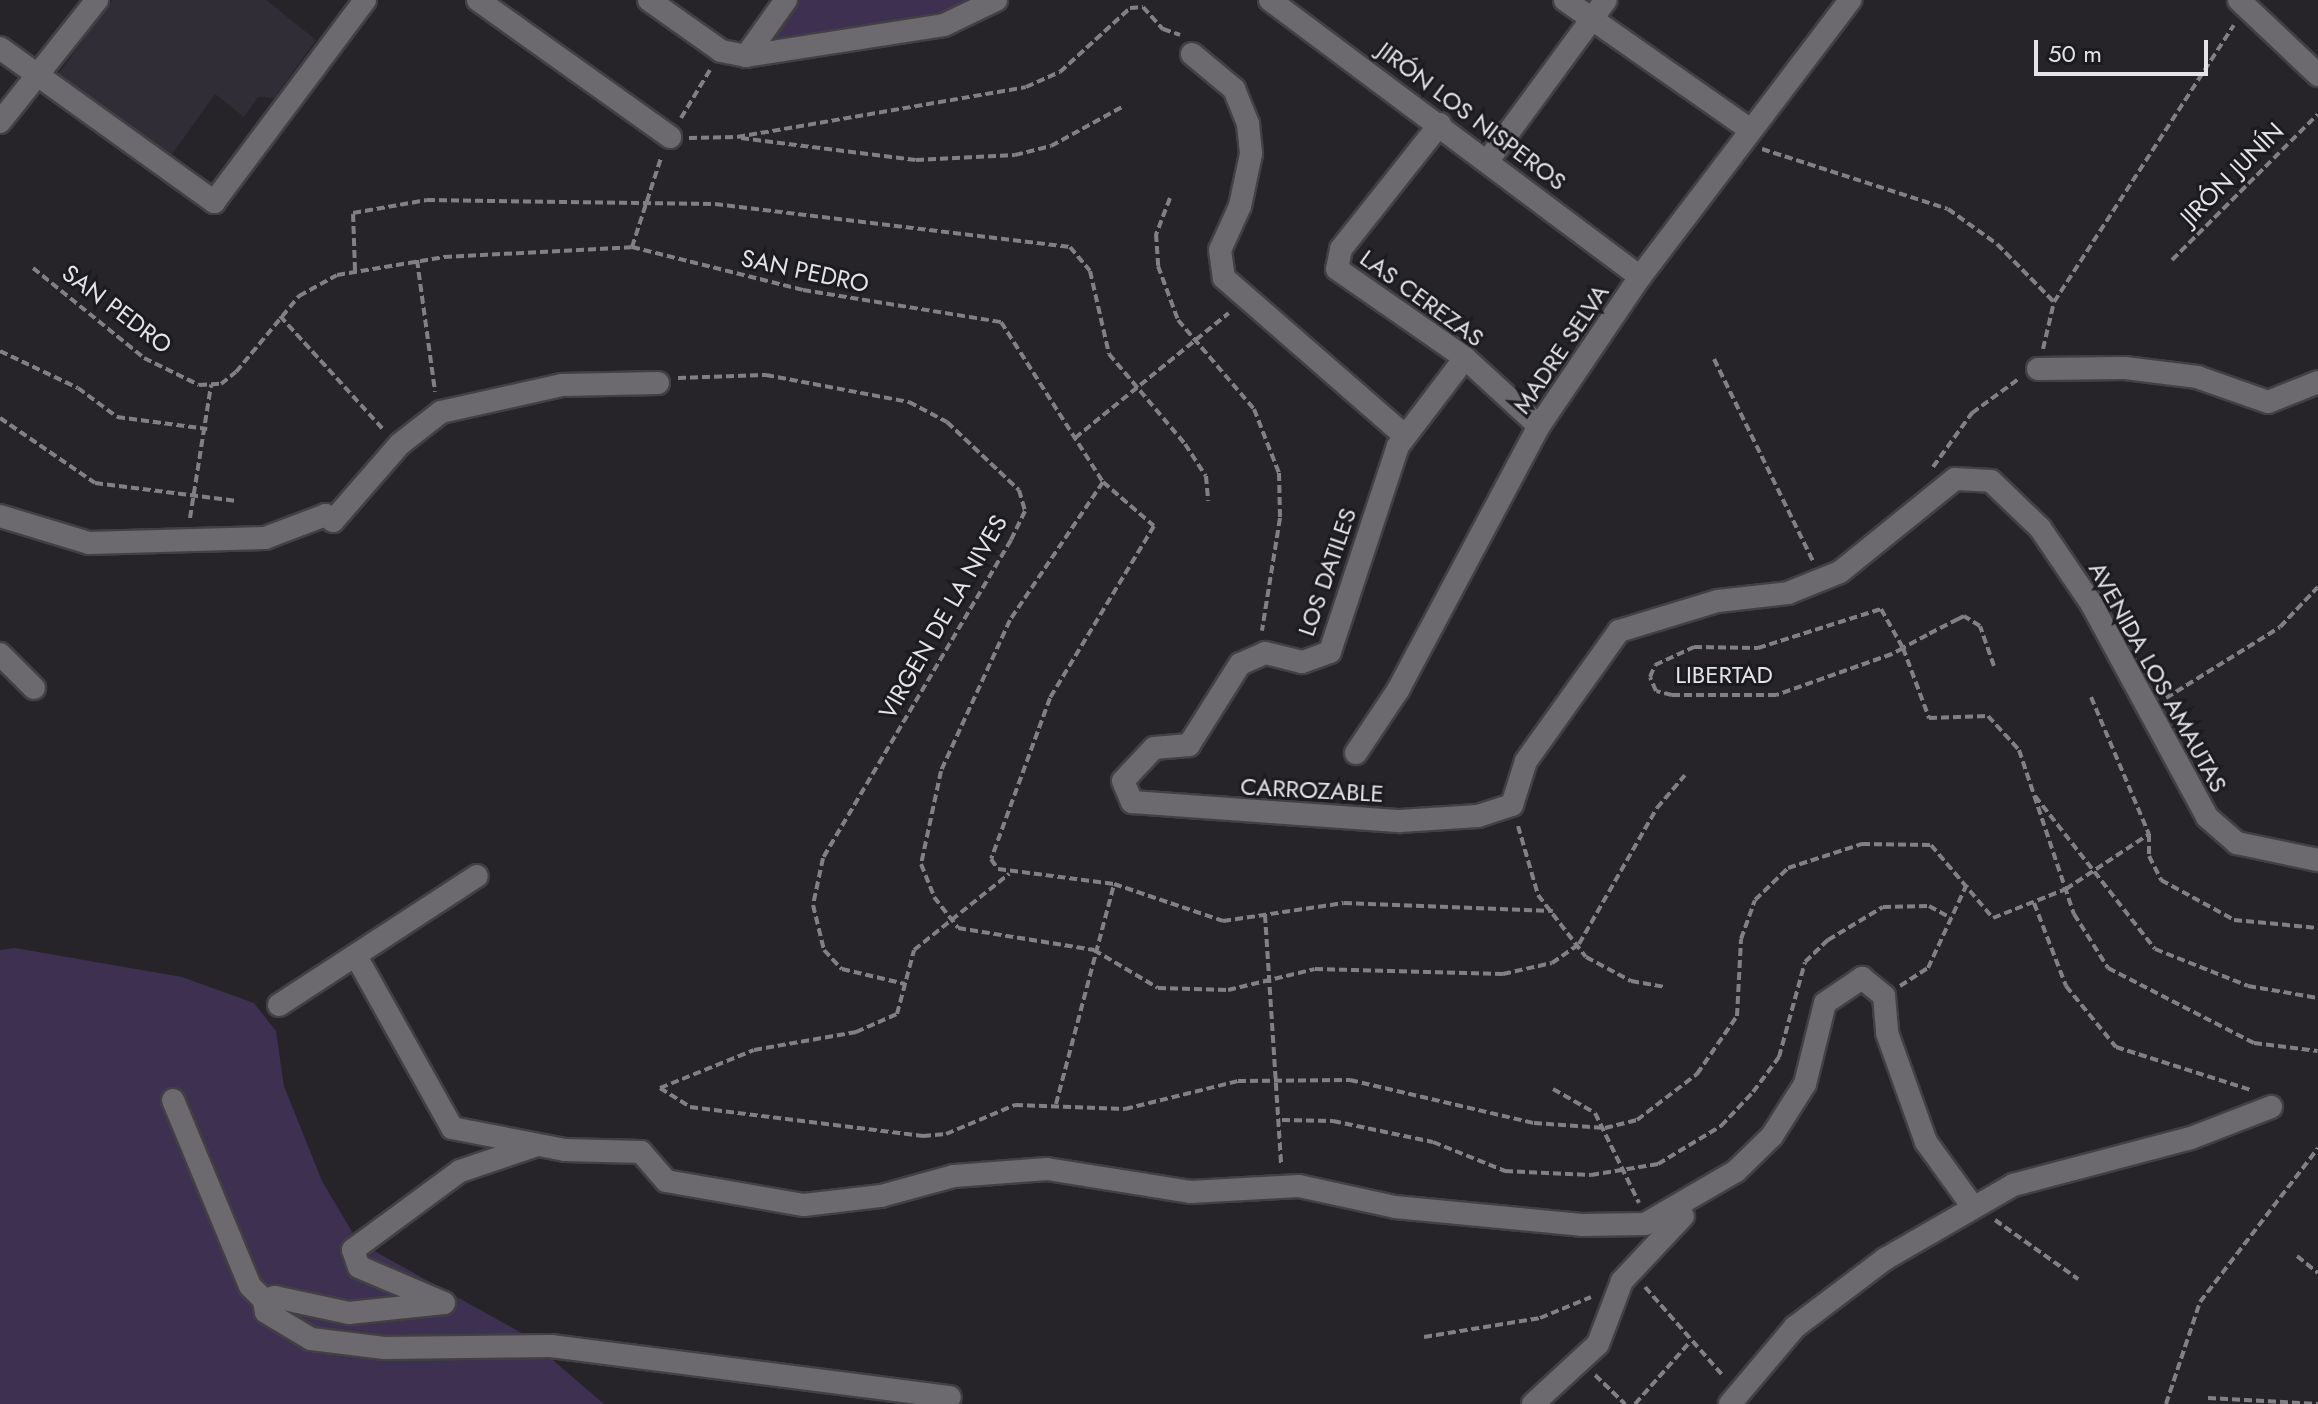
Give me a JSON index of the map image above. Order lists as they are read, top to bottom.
{
  "streets": {
    "street": [
      "JIRÓN LOS NISPEROS",
      "LAS CEREZAS",
      "MADRE SELVA",
      "LOS DATILES",
      "AVENIDA LOS AMAUTAS",
      "CARROZABLE"
    ],
    "path": [
      "JIRÓN JUNÍN",
      "SAN PEDRO",
      "VIRGEN DE LA NIVES",
      "LIBERTAD"
    ]
  },
  "crossings": [
    ["JIRÓN LOS NISPEROS", "LAS CEREZAS"],
    ["JIRÓN LOS NISPEROS", "MADRE SELVA"],
    ["LAS CEREZAS", "MADRE SELVA"],
    ["LAS CEREZAS", "LOS DATILES"],
    ["LOS DATILES", "CARROZABLE"],
    ["AVENIDA LOS AMAUTAS", "CARROZABLE"]
  ],
  "scale_bar": "50 m"
}
